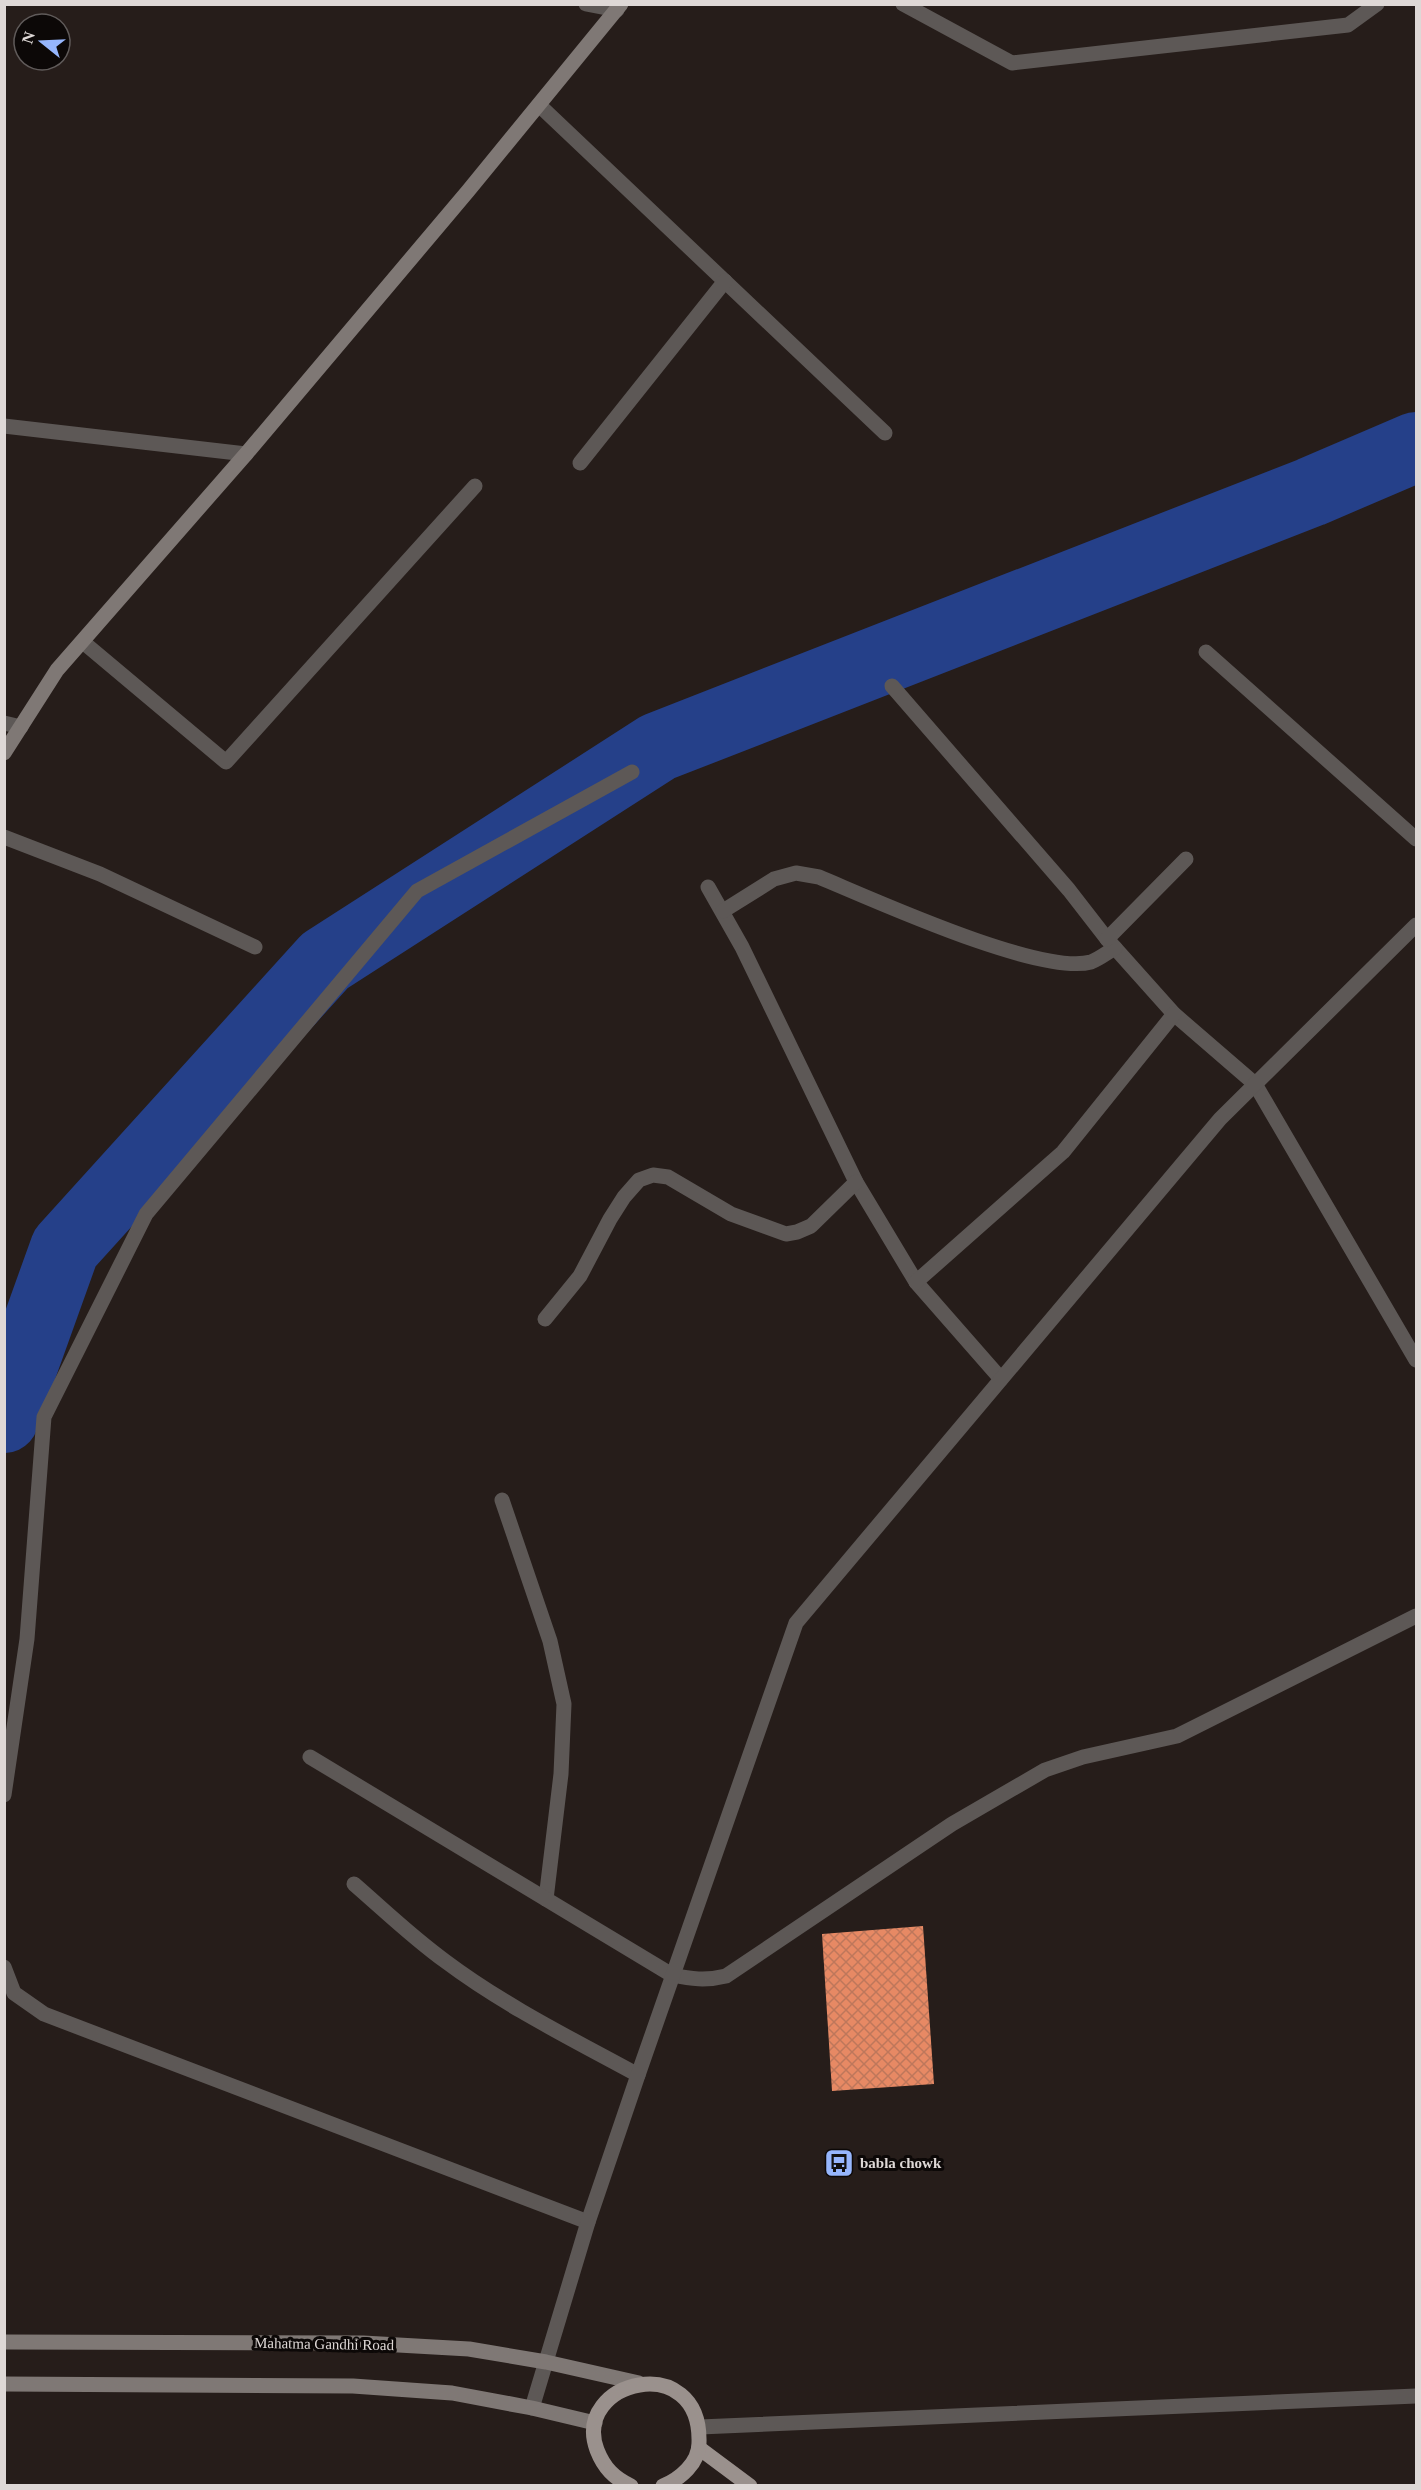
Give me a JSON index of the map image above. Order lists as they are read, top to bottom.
{
  "streets": {
    "main road": ["Mahatma Gandhi Road"]
  },
  "places": {
    "bus stop": ["babla chowk"]
  },
  "north": "left"
}
